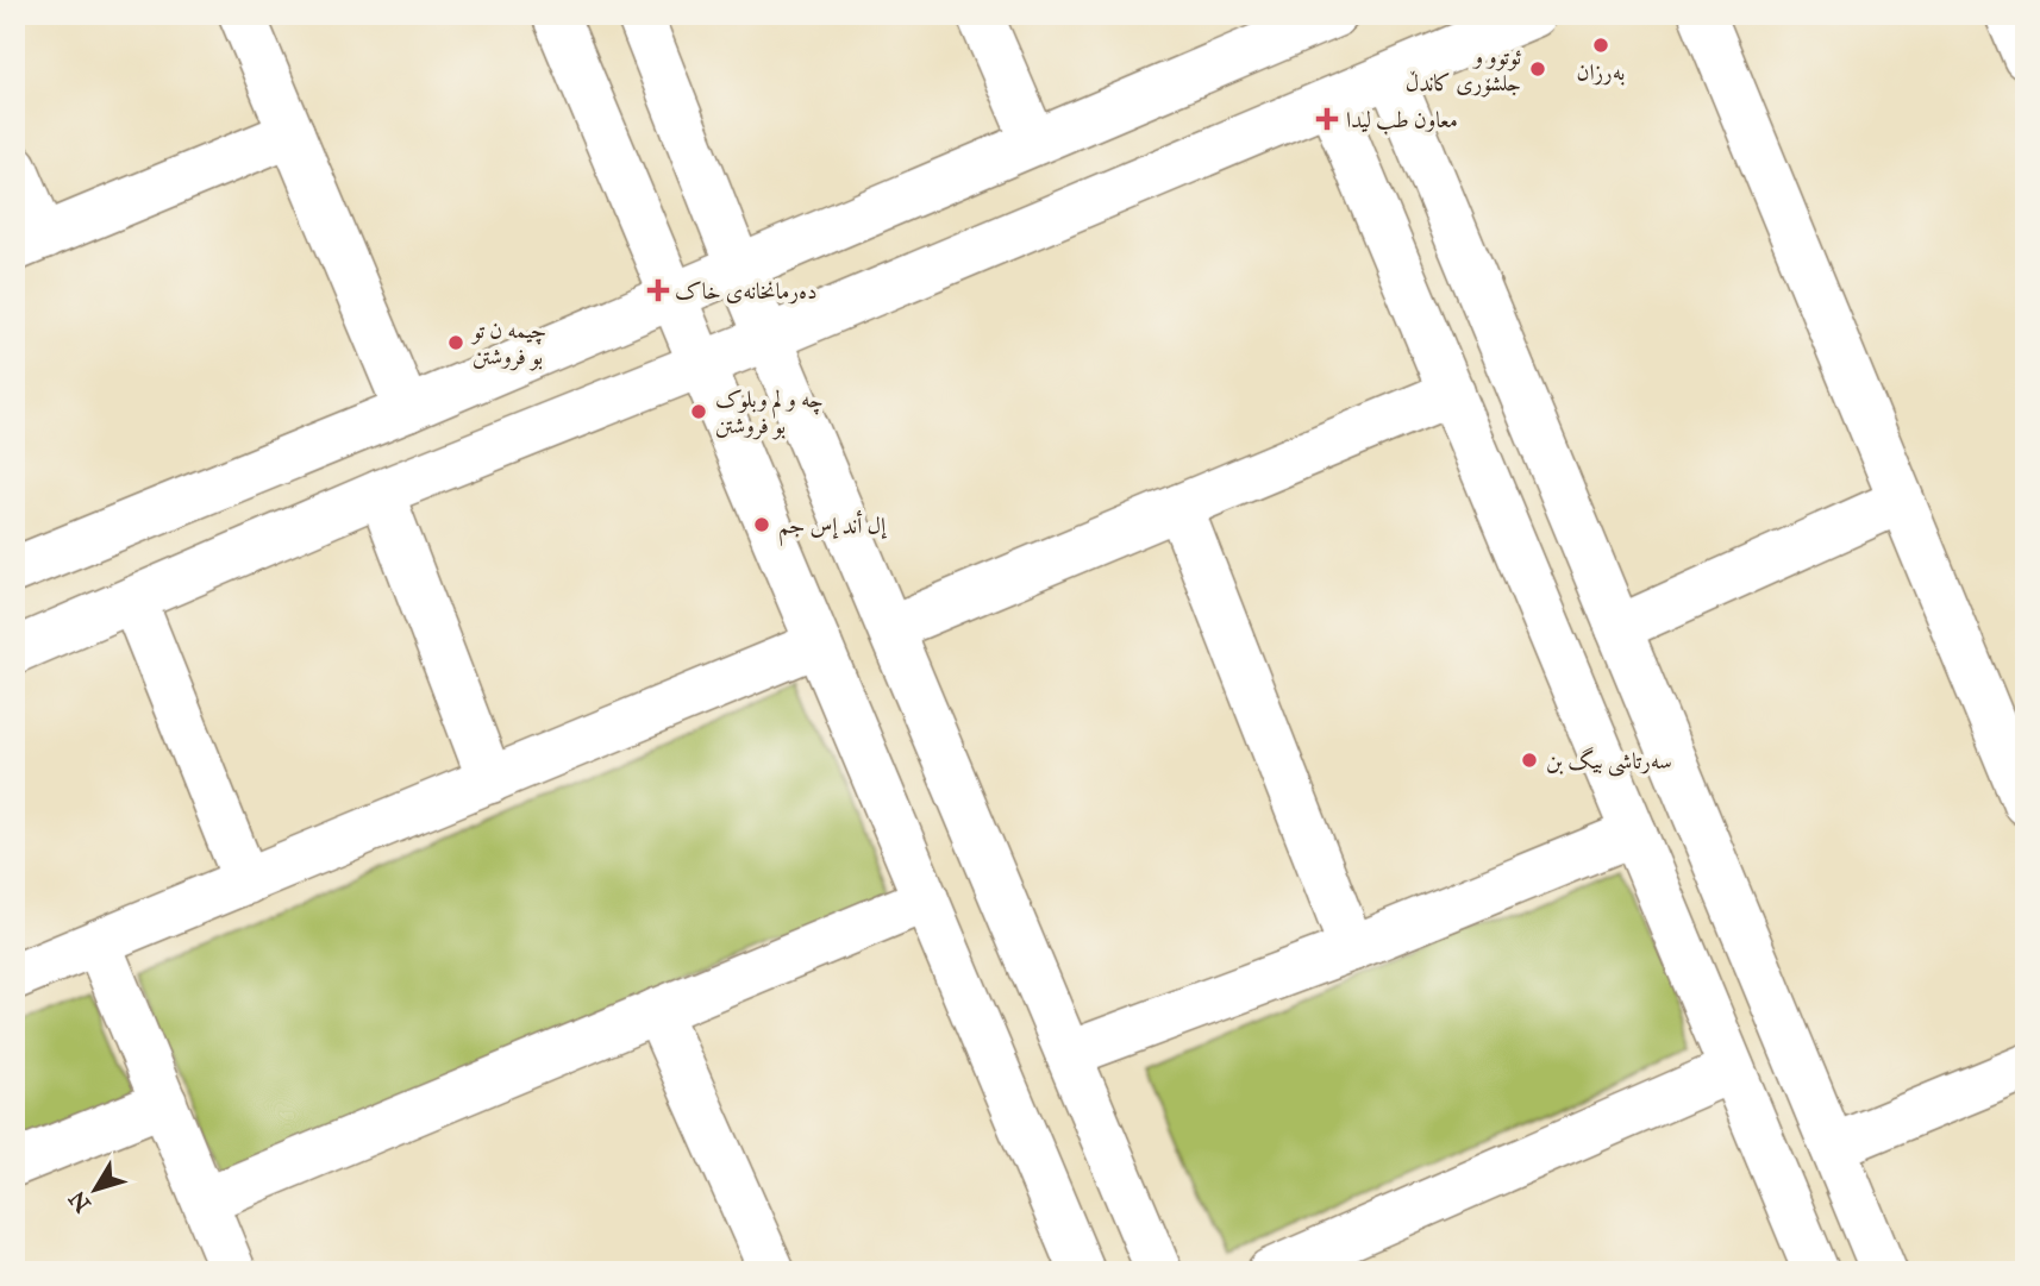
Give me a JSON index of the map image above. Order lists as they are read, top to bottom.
{
  "places": {
    "other": [
      "بەرزان",
      "ئوتوو و جلشۆری کاندڵ",
      "چیمه ن تو بو فروشتن",
      "چه و لم وبلوک بو فروشتن",
      "إل أند إس جم",
      "سەرتاشی بیگ بن"
    ],
    "health": ["معاون طب لیدا", "دەرمانخانەی خاک"]
  },
  "north": "bottom left"
}
